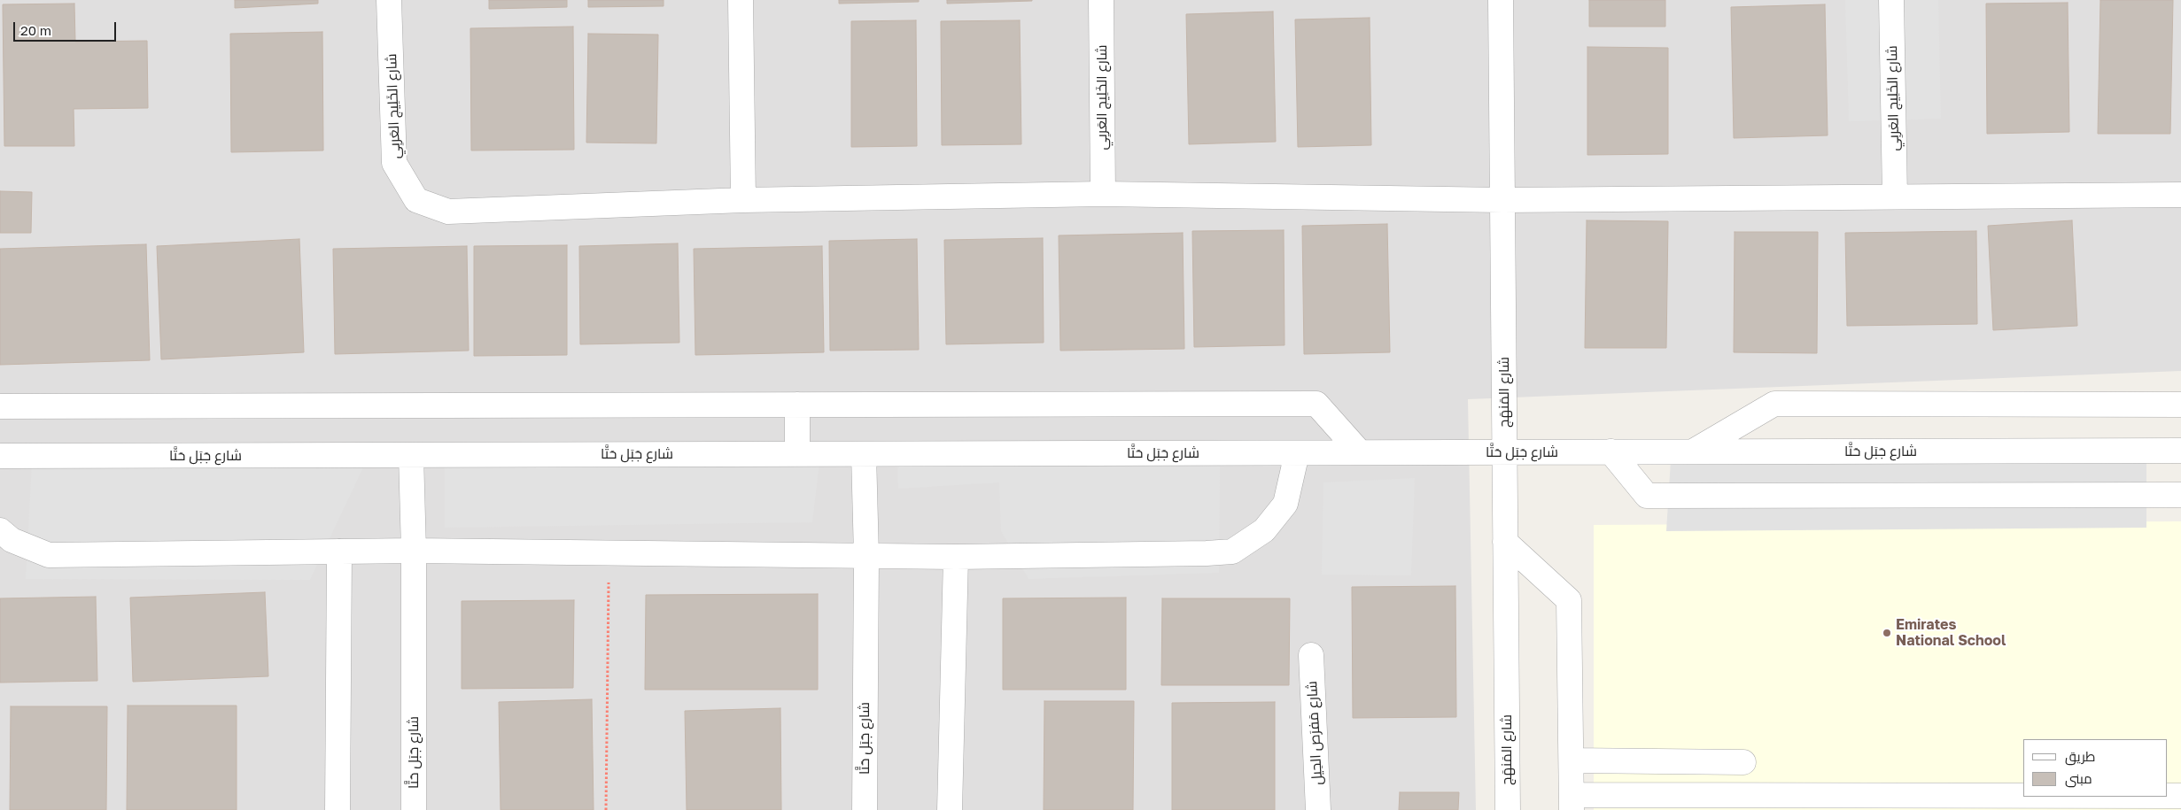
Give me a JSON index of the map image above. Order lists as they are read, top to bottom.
{
  "streets": {
    "street": [
      "شارع الخَلِيج العَربِي",
      "شارع المَنهَج",
      "شارع جَبَل حَتَّا",
      "شارع مَفرَص الحِيل"
    ]
  },
  "crossings": [
    ["شارع المَنهَج", "شارع جَبَل حَتَّا"]
  ],
  "places": ["Emirates National School"],
  "legend": ["طريق", "مبنى"],
  "scale_bar": "20 m"
}
